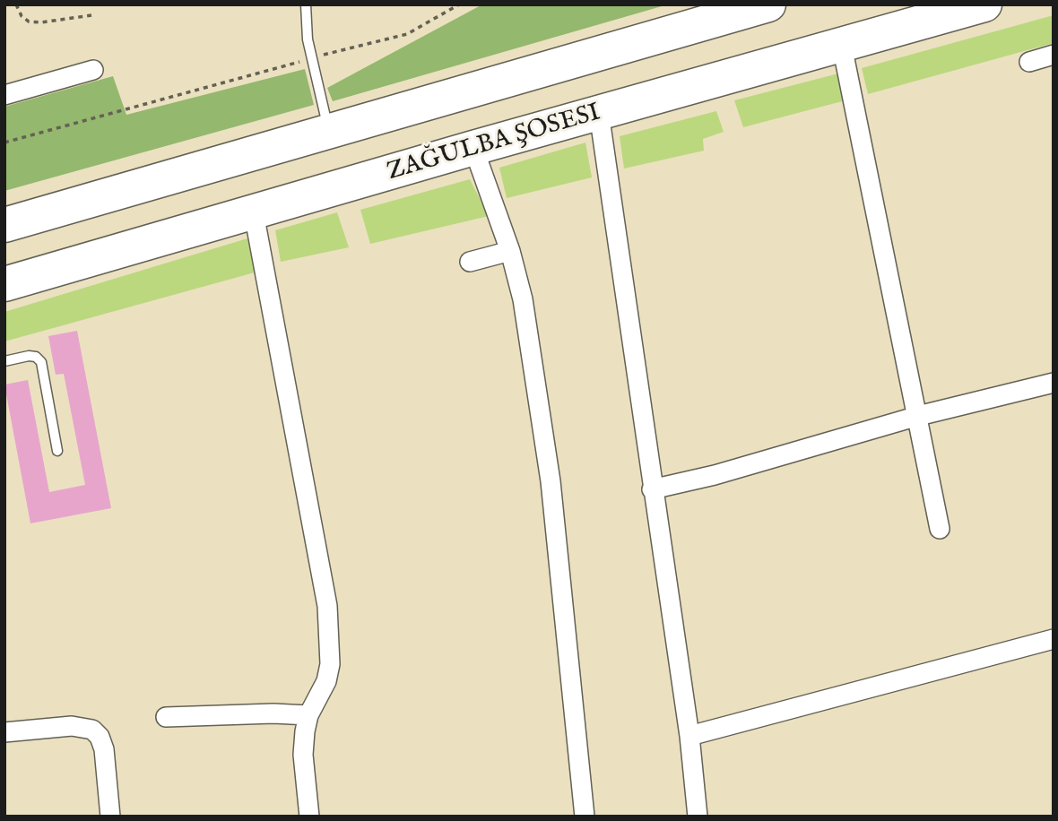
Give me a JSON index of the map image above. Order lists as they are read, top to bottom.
{
  "streets": {
    "highway": ["ZAĞULBA ŞOSESI"]
  }
}
